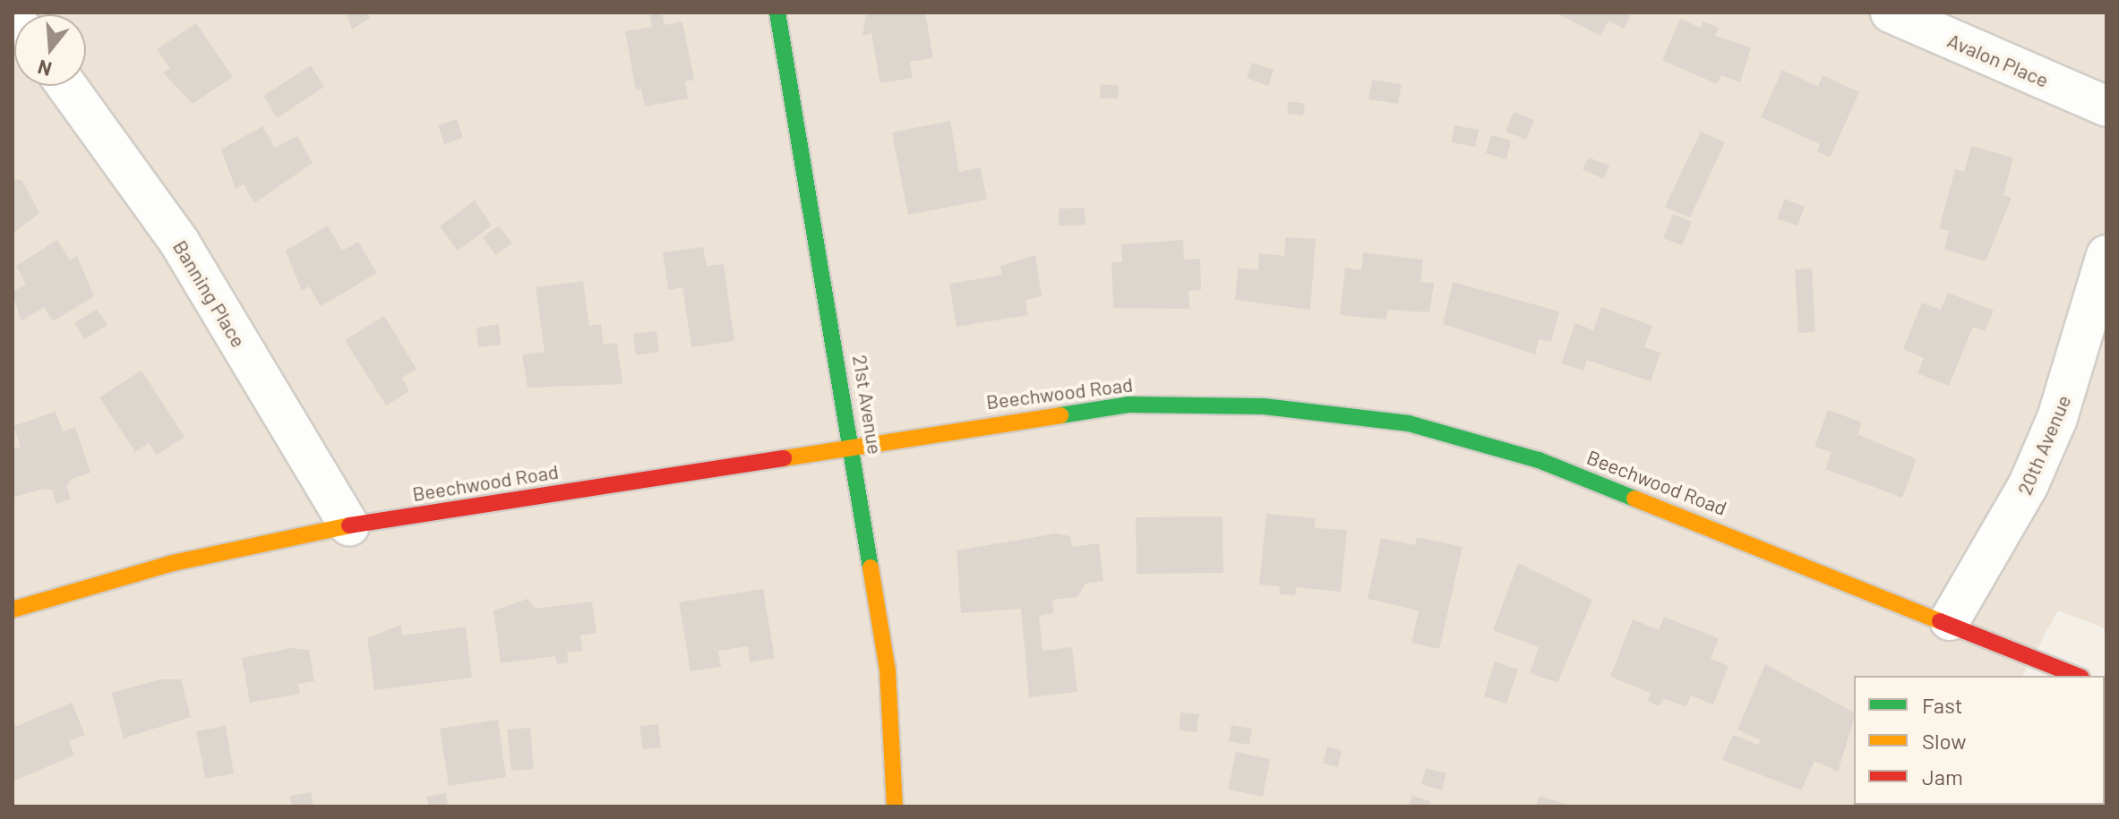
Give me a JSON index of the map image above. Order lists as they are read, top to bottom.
{
  "streets": {
    "street": [
      "Avalon Place",
      "Banning Place",
      "Beechwood Road",
      "21st Avenue",
      "20th Avenue"
    ]
  },
  "crossings": [
    ["Banning Place", "Beechwood Road"],
    ["Beechwood Road", "21st Avenue"],
    ["Beechwood Road", "20th Avenue"]
  ],
  "legend": ["Fast", "Slow", "Jam"],
  "north": "bottom"
}
